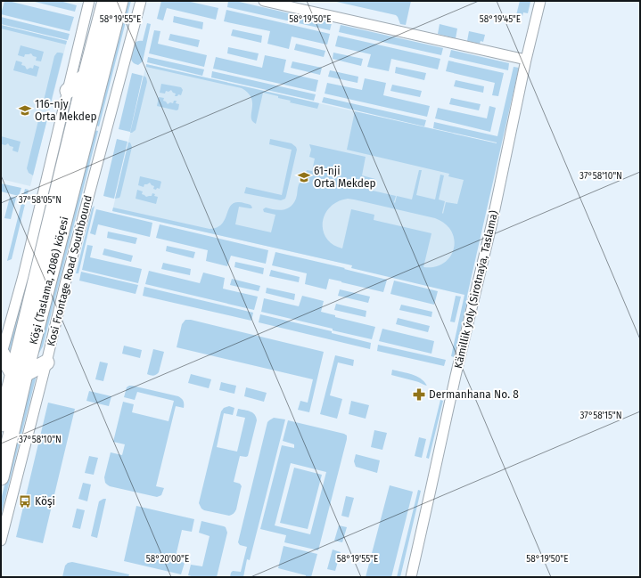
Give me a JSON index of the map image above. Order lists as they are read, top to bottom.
{
  "streets": {
    "main road": ["Köşi (Taslama, 2086) köçesi"],
    "street": ["Kosi Frontage Road Southbound", "Kämillik ýoly (Sirotnaýa, Taslama)"]
  },
  "places": {
    "school or university": ["116-njy Orta Mekdep", "61-nji Orta Mekdep"],
    "pharmacy": ["Dermanhana No. 8"],
    "bus stop": ["Köşi"]
  },
  "coordinates": [
    "58°19'55\"E",
    "58°19'50\"E",
    "58°19'45\"E",
    "37°58'10\"N",
    "37°58'05\"N",
    "37°58'15\"N",
    "58°20'00\"E"
  ]
}
